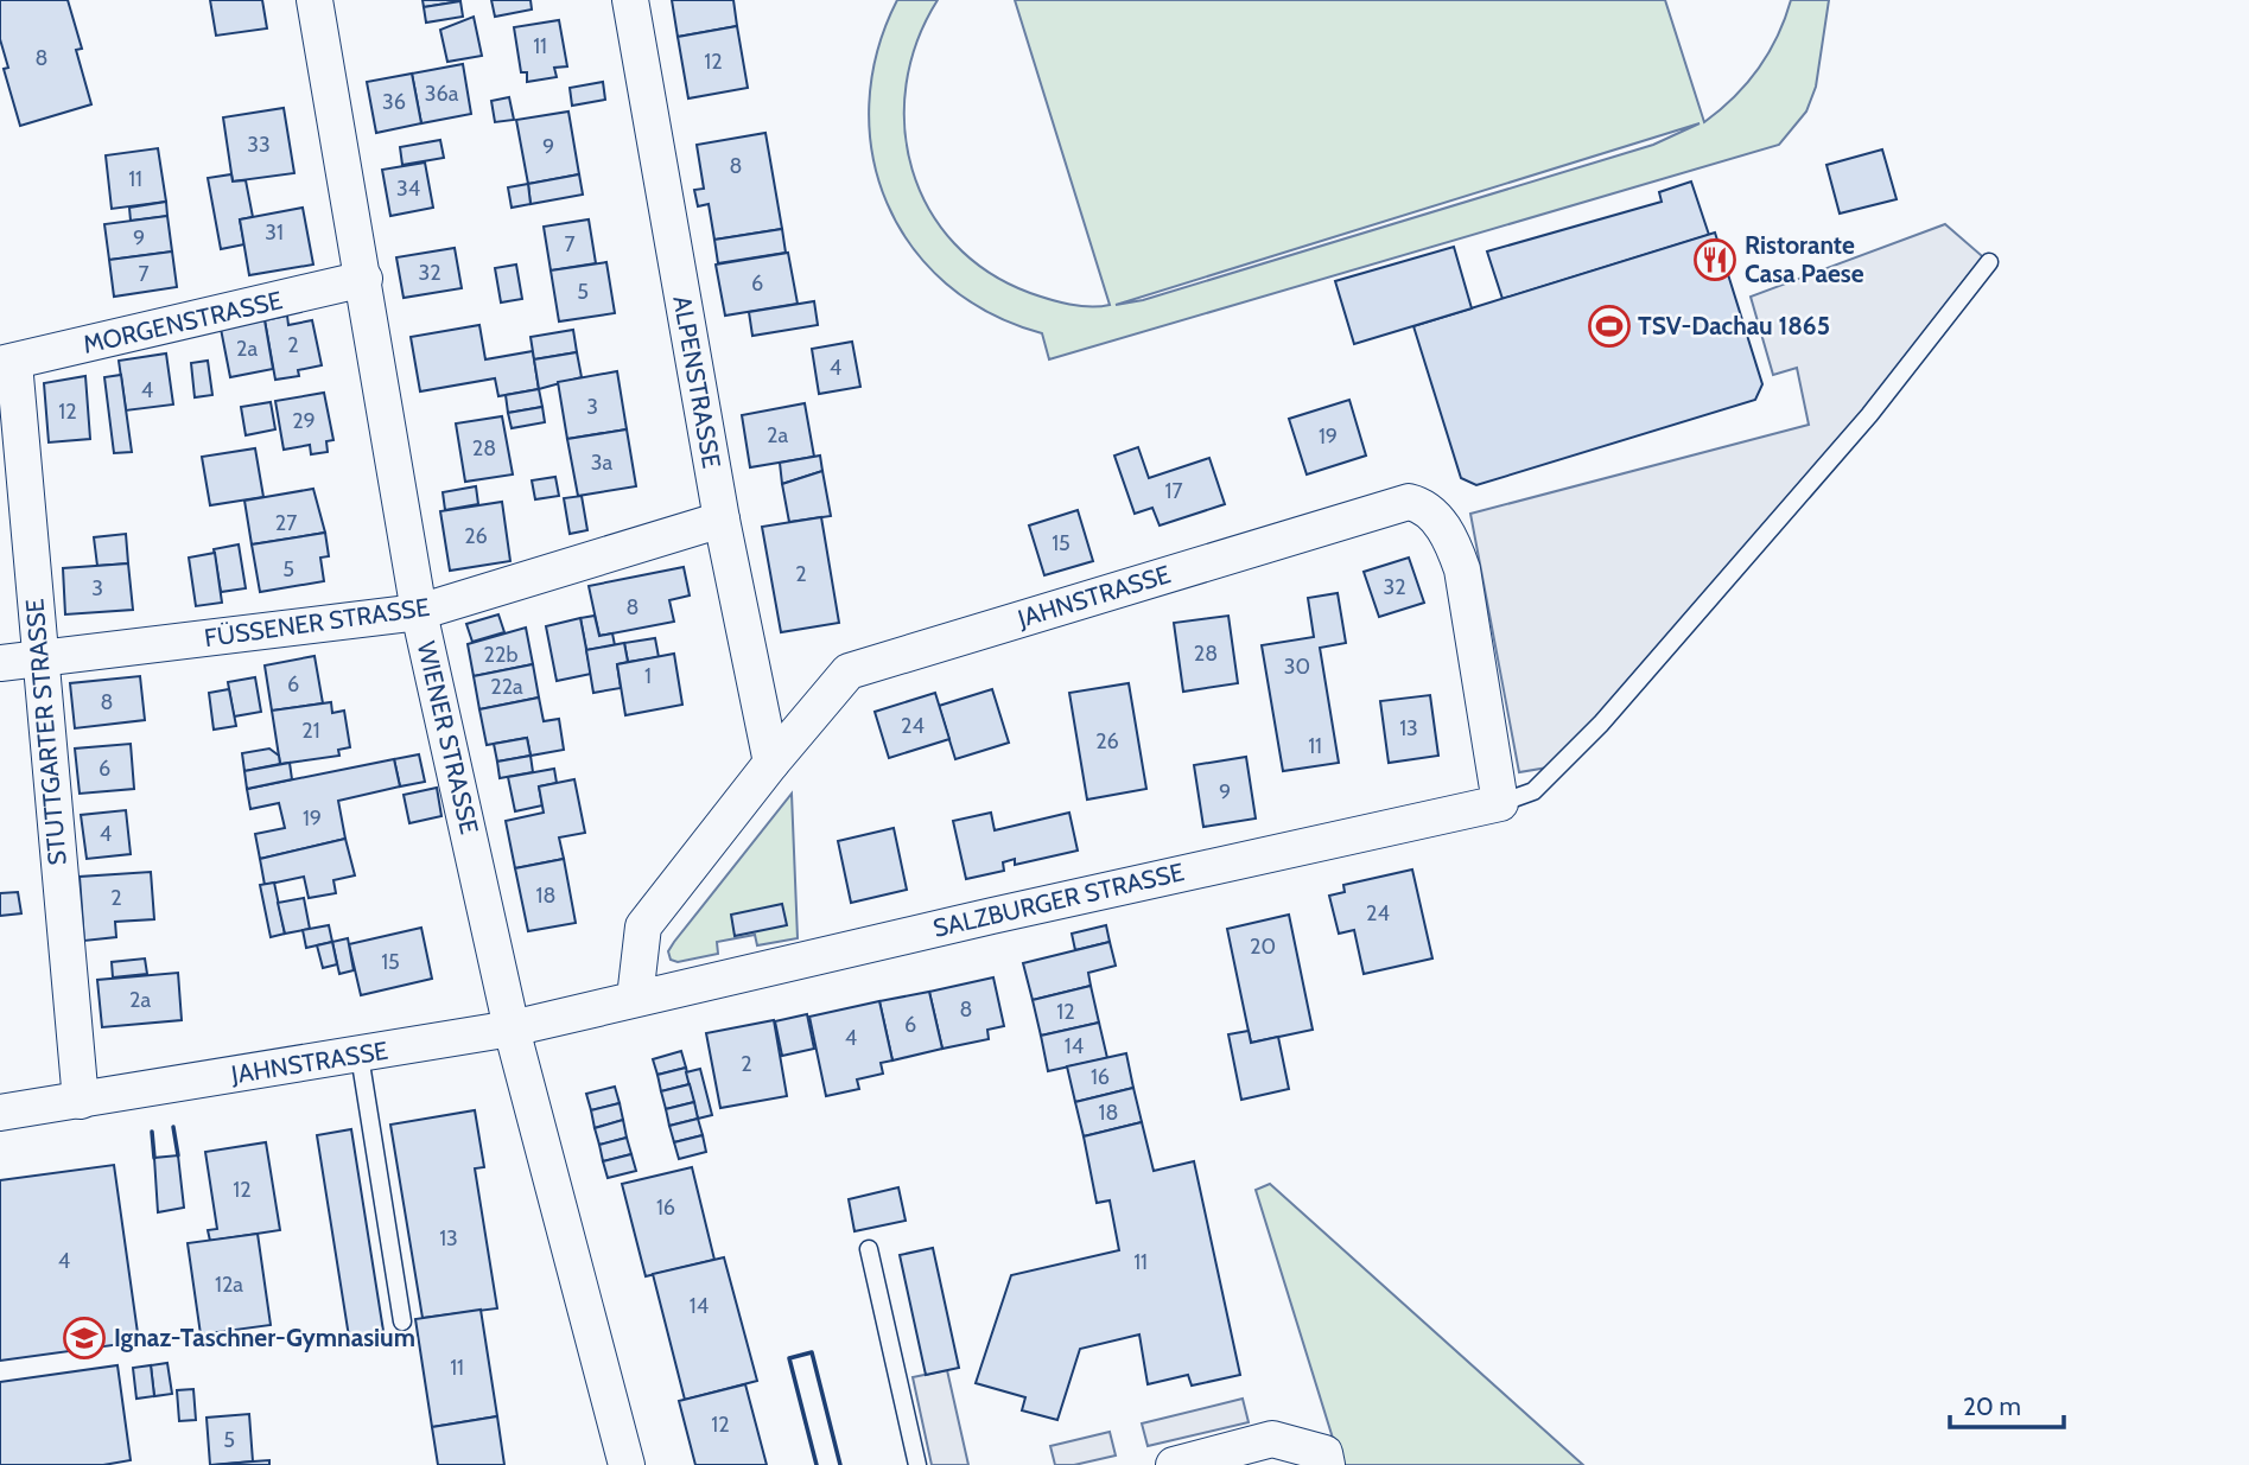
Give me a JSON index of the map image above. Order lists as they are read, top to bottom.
{
  "streets": {
    "street": [
      "MORGENSTRASSE",
      "ALPENSTRASSE",
      "JAHNSTRASSE",
      "FÜSSENER STRASSE",
      "STUTTGARTER STRASSE",
      "WIENER STRASSE",
      "SALZBURGER STRASSE"
    ]
  },
  "crossings": [
    ["MORGENSTRASSE", "STUTTGARTER STRASSE"],
    ["MORGENSTRASSE", "WIENER STRASSE"],
    ["ALPENSTRASSE", "JAHNSTRASSE"],
    ["ALPENSTRASSE", "FÜSSENER STRASSE"],
    ["JAHNSTRASSE", "STUTTGARTER STRASSE"],
    ["JAHNSTRASSE", "WIENER STRASSE"],
    ["JAHNSTRASSE", "SALZBURGER STRASSE"],
    ["FÜSSENER STRASSE", "STUTTGARTER STRASSE"],
    ["FÜSSENER STRASSE", "WIENER STRASSE"]
  ],
  "places": {
    "restaurant": ["Ristorante Casa Paese"],
    "sports": ["TSV-Dachau 1865"],
    "school or university": ["Ignaz-Taschner-Gymnasium"]
  },
  "house_numbers": [
    "11",
    "8",
    "12",
    "36a",
    "36",
    "33",
    "9",
    "8",
    "11",
    "34",
    "31",
    "9",
    "7",
    "32",
    "7",
    "6",
    "5",
    "2",
    "2a",
    "4",
    "4",
    "3",
    "12",
    "29",
    "2a",
    "19",
    "28",
    "3a",
    "17",
    "27",
    "26",
    "15",
    "5",
    "2",
    "32",
    "3",
    "8",
    "28",
    "22b",
    "30",
    "1",
    "6",
    "22a",
    "8",
    "24",
    "13",
    "21",
    "26",
    "11",
    "6",
    "9",
    "19",
    "4",
    "18",
    "2",
    "24",
    "20",
    "15",
    "2a",
    "8",
    "12",
    "6",
    "4",
    "14",
    "2",
    "16",
    "18",
    "12",
    "16",
    "13",
    "4",
    "11",
    "12a",
    "14",
    "11",
    "12",
    "5"
  ],
  "scale_bar": "20 m"
}
